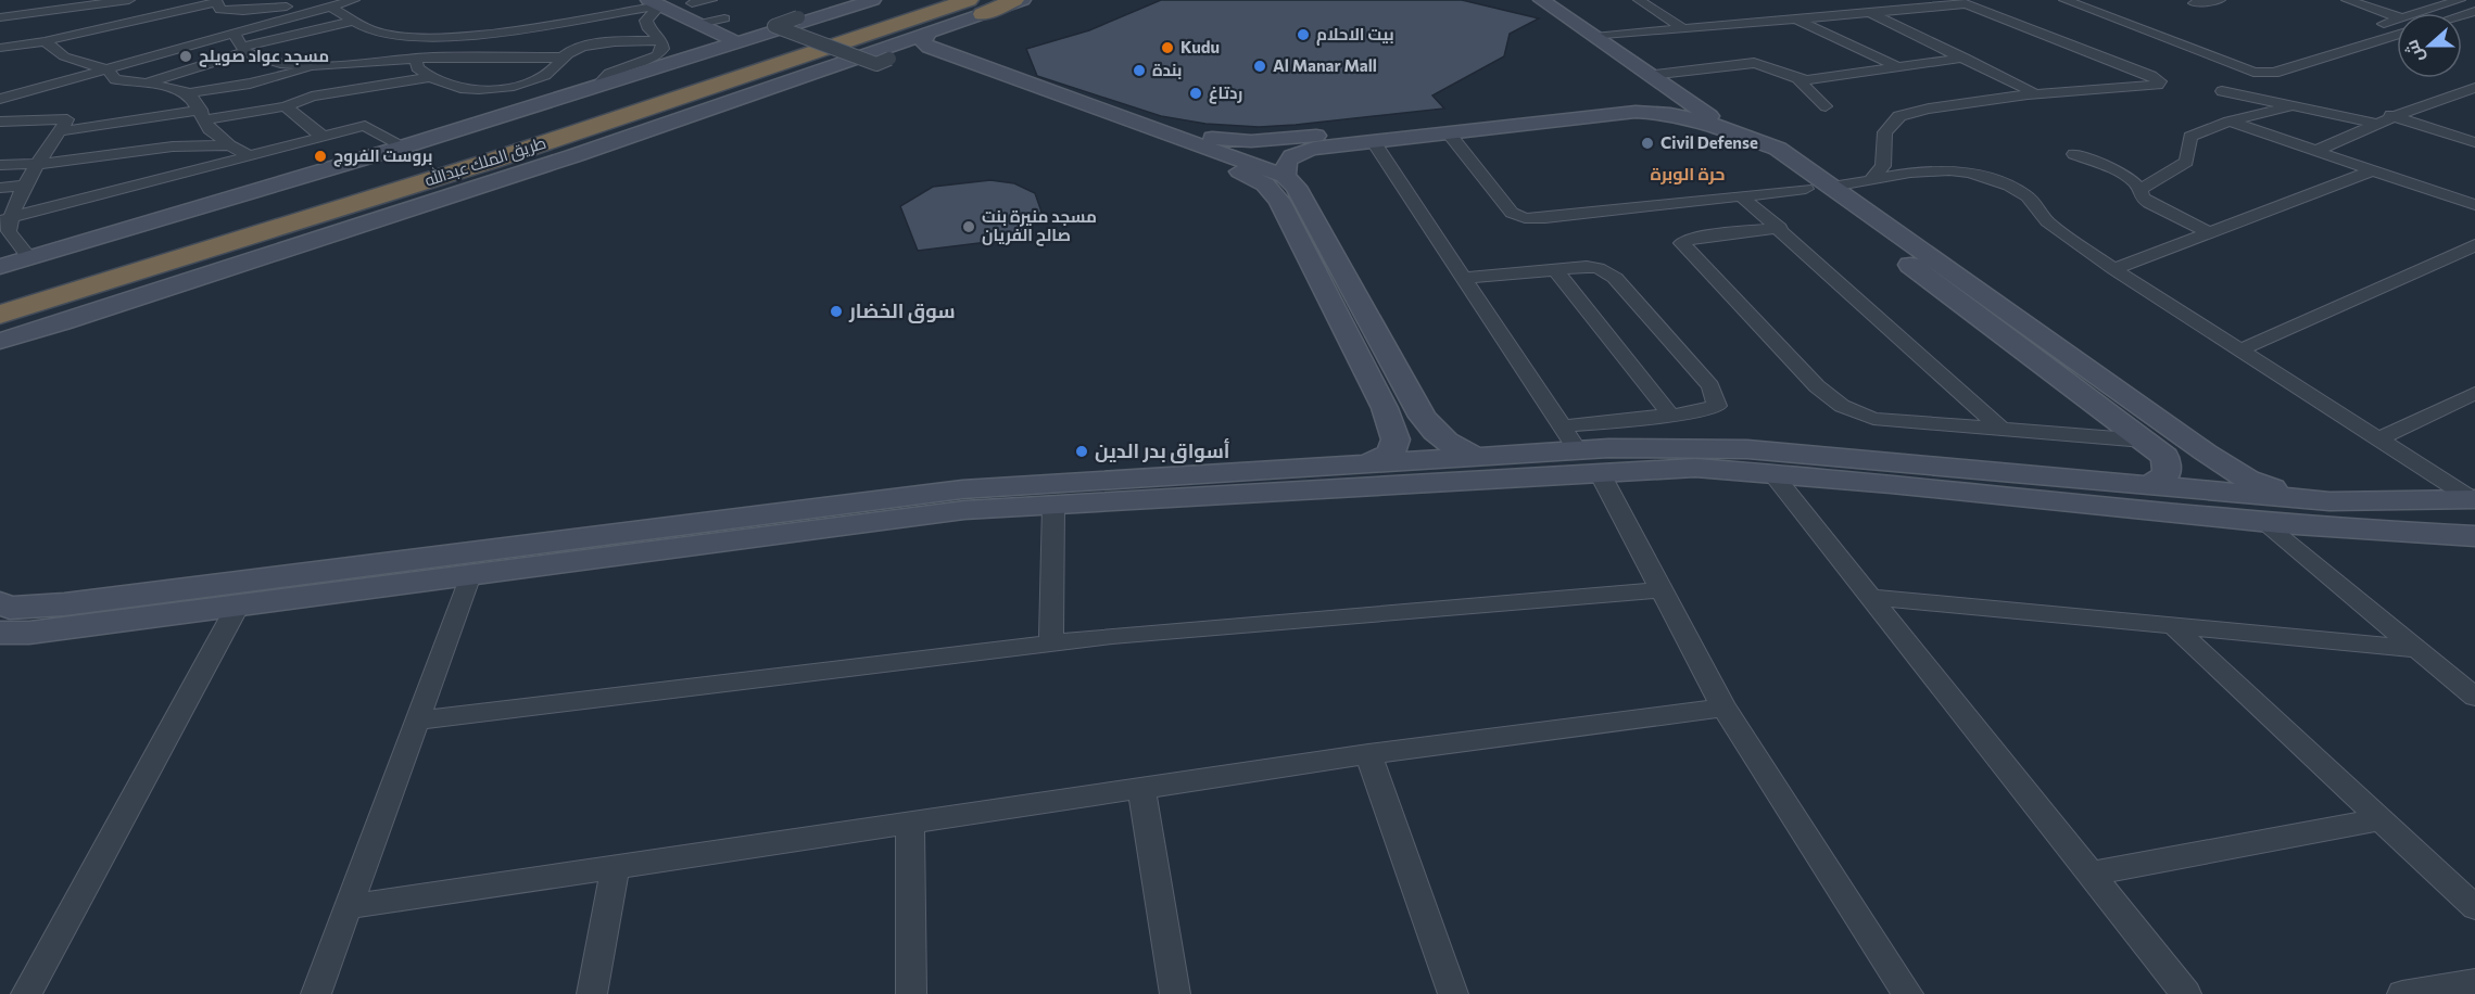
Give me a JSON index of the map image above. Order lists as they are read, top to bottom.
{
  "streets": {
    "highway": ["طريق الملك عبدالله"]
  },
  "districts": ["حرة الوبرة"],
  "places": [
    "بيت الاحلام",
    "Kudu",
    "مسجد عواد صويلح",
    "Al Manar Mall",
    "بندة",
    "ردتاغ",
    "Civil Defense",
    "بروست الفروج",
    "مسجد منيرة بنت صالح الفريان",
    "سوق الخضار",
    "أسواق بدر الدين"
  ],
  "north": "left"
}
